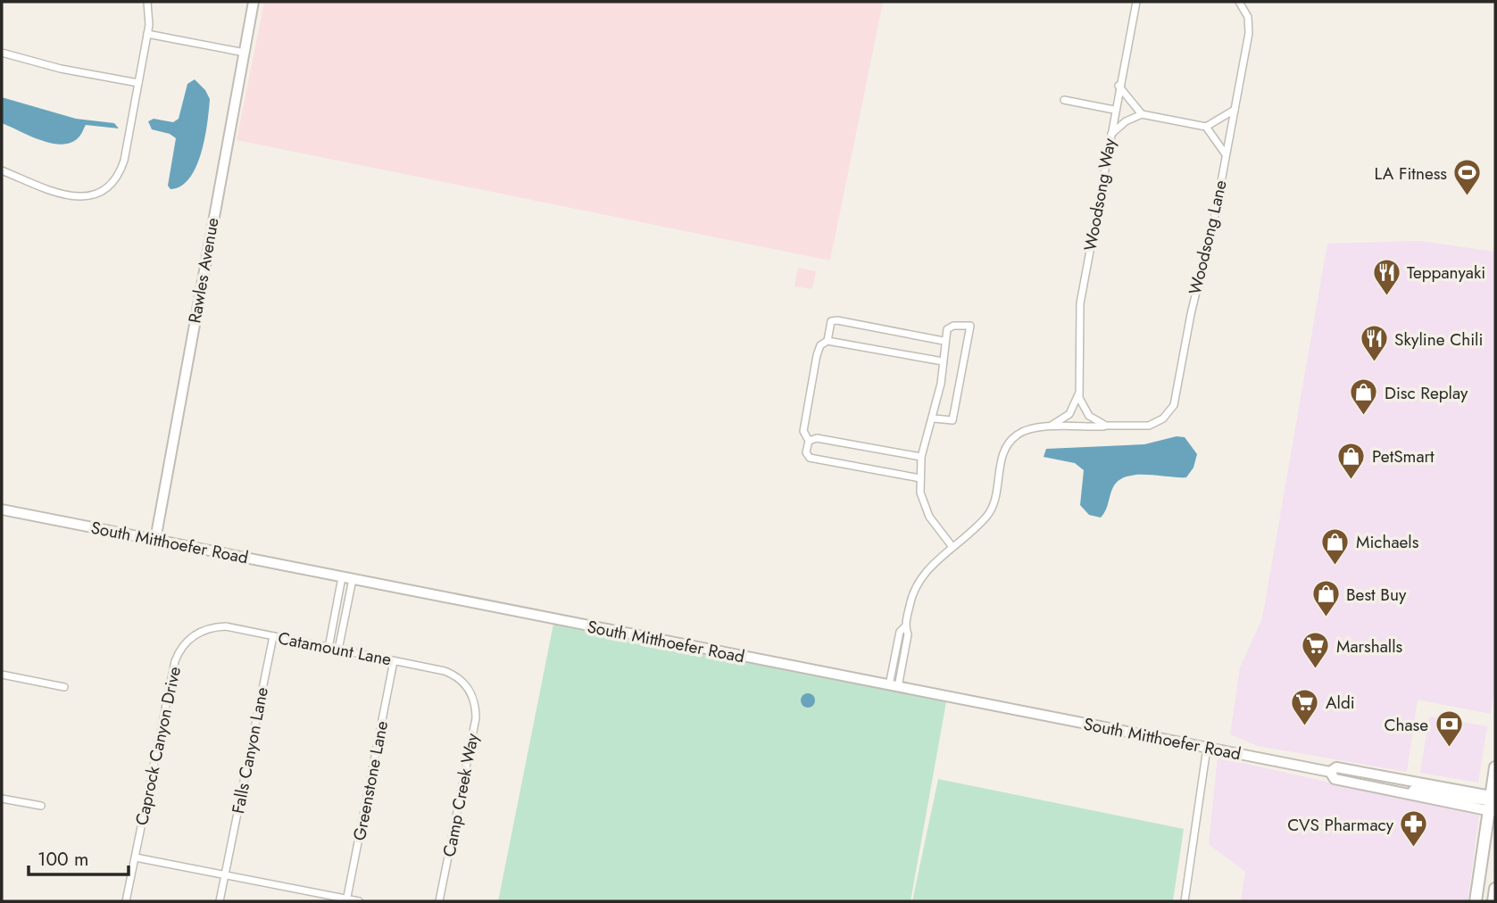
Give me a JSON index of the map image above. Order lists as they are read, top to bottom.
{
  "streets": {
    "main road": ["Rawles Avenue", "South Mitthoefer Road"],
    "street": [
      "Woodsong Way",
      "Woodsong Lane",
      "Catamount Lane",
      "Caprock Canyon Drive",
      "Falls Canyon Lane",
      "Greenstone Lane",
      "Camp Creek Way"
    ]
  },
  "crossings": [
    ["Rawles Avenue", "South Mitthoefer Road"],
    ["Catamount Lane", "Caprock Canyon Drive"],
    ["Catamount Lane", "Falls Canyon Lane"],
    ["Catamount Lane", "Greenstone Lane"],
    ["Catamount Lane", "Camp Creek Way"]
  ],
  "places": {
    "sports": ["LA Fitness"],
    "restaurant": ["Teppanyaki", "Skyline Chili"],
    "shop": [
      "Disc Replay",
      "PetSmart",
      "Michaels",
      "Best Buy"
    ],
    "supermarket": ["Marshalls", "Aldi"],
    "bank": ["Chase"],
    "pharmacy": ["CVS Pharmacy"]
  },
  "scale_bar": "100 m"
}
